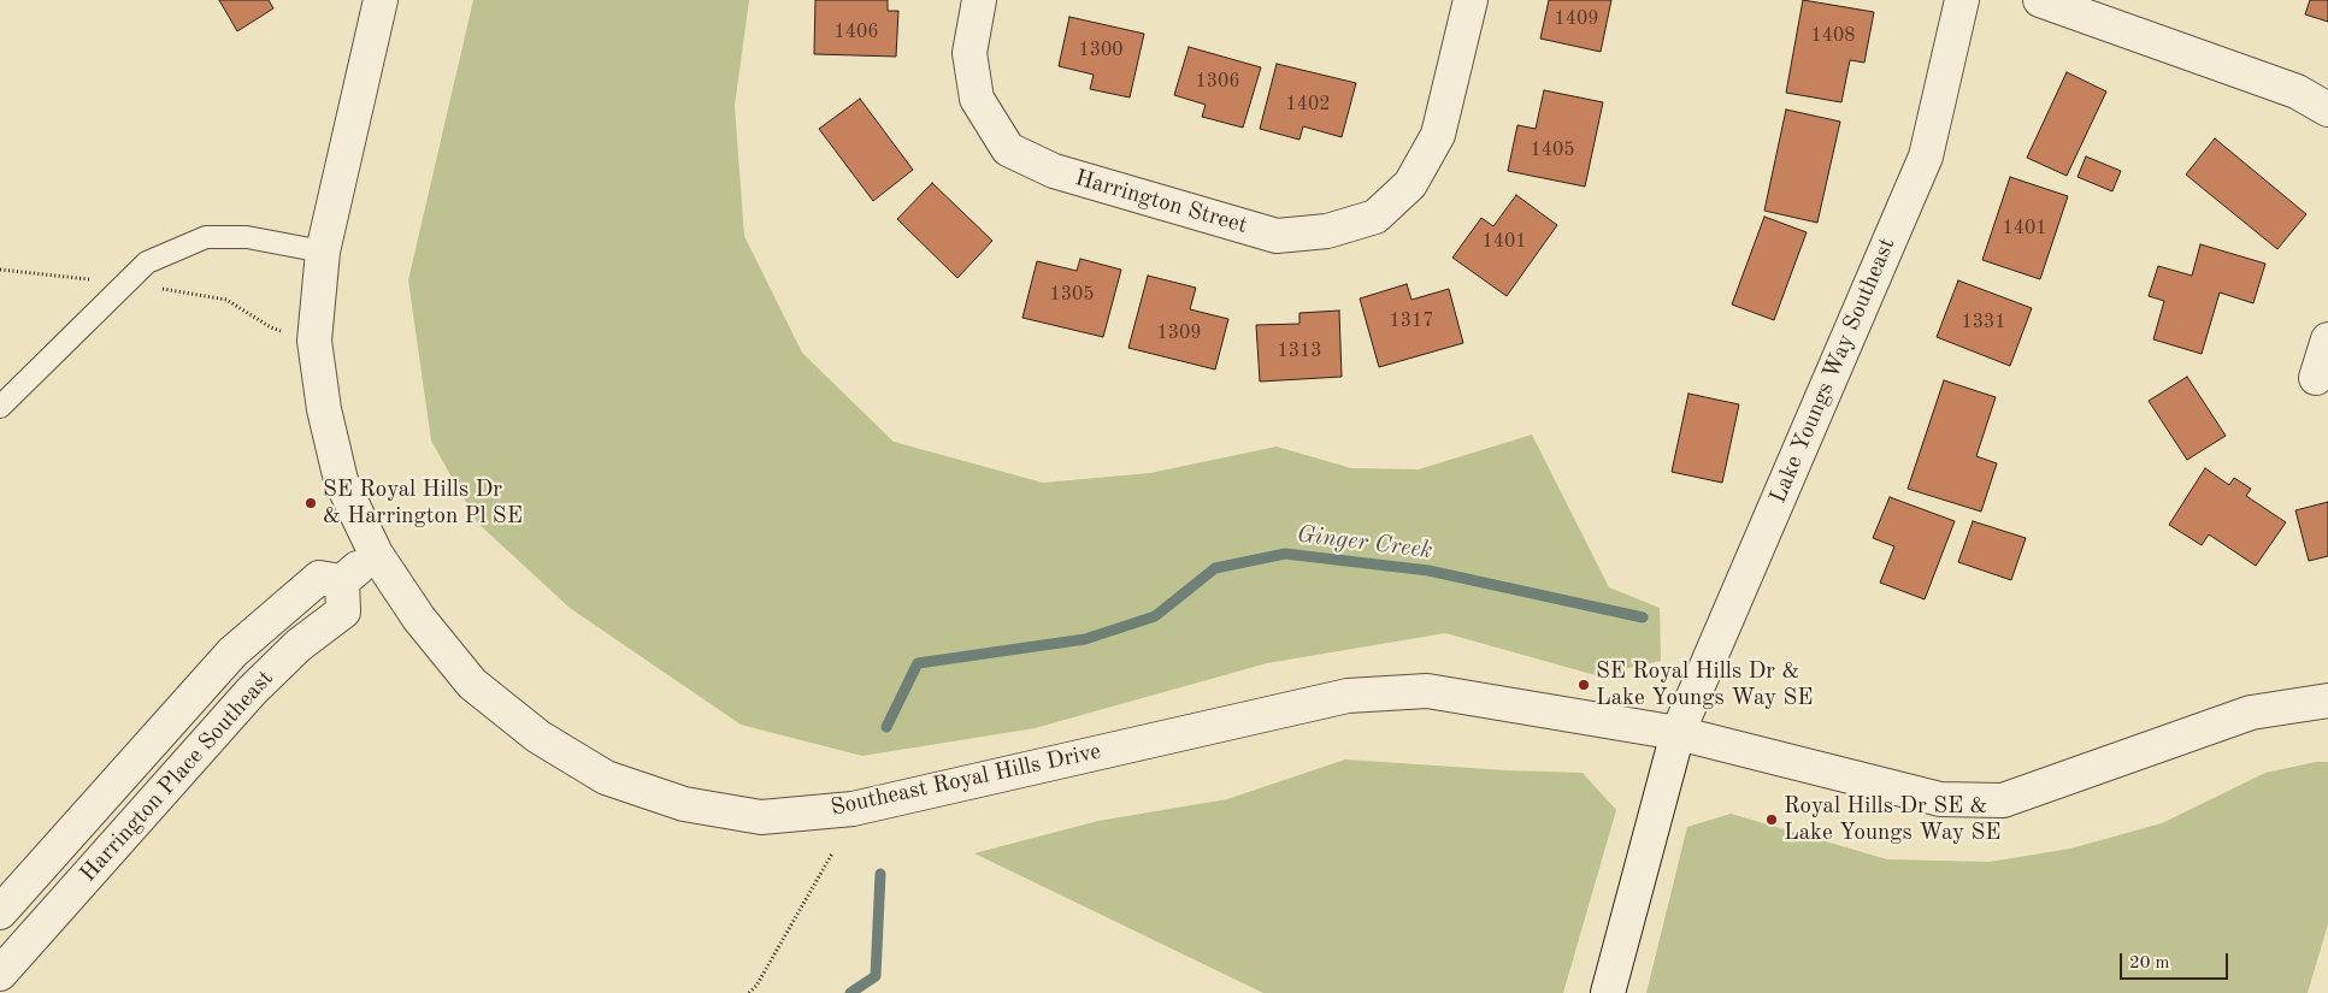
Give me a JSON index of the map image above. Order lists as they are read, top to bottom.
{
  "streets": {
    "street": [
      "Harrington Street",
      "Lake Youngs Way Southeast",
      "Harrington Place Southeast",
      "Southeast Royal Hills Drive"
    ]
  },
  "crossings": [
    ["Lake Youngs Way Southeast", "Southeast Royal Hills Drive"]
  ],
  "water": ["Ginger Creek"],
  "places": ["SE Royal Hills Dr & Harrington Pl SE", "SE Royal Hills Dr & Lake Youngs Way SE", "Royal Hills Dr SE & Lake Youngs Way SE"],
  "house_numbers": [
    "1409",
    "1406",
    "1408",
    "1300",
    "1306",
    "1402",
    "1405",
    "1401",
    "1401",
    "1305",
    "1317",
    "1331",
    "1309",
    "1313"
  ],
  "scale_bar": "20 m"
}
